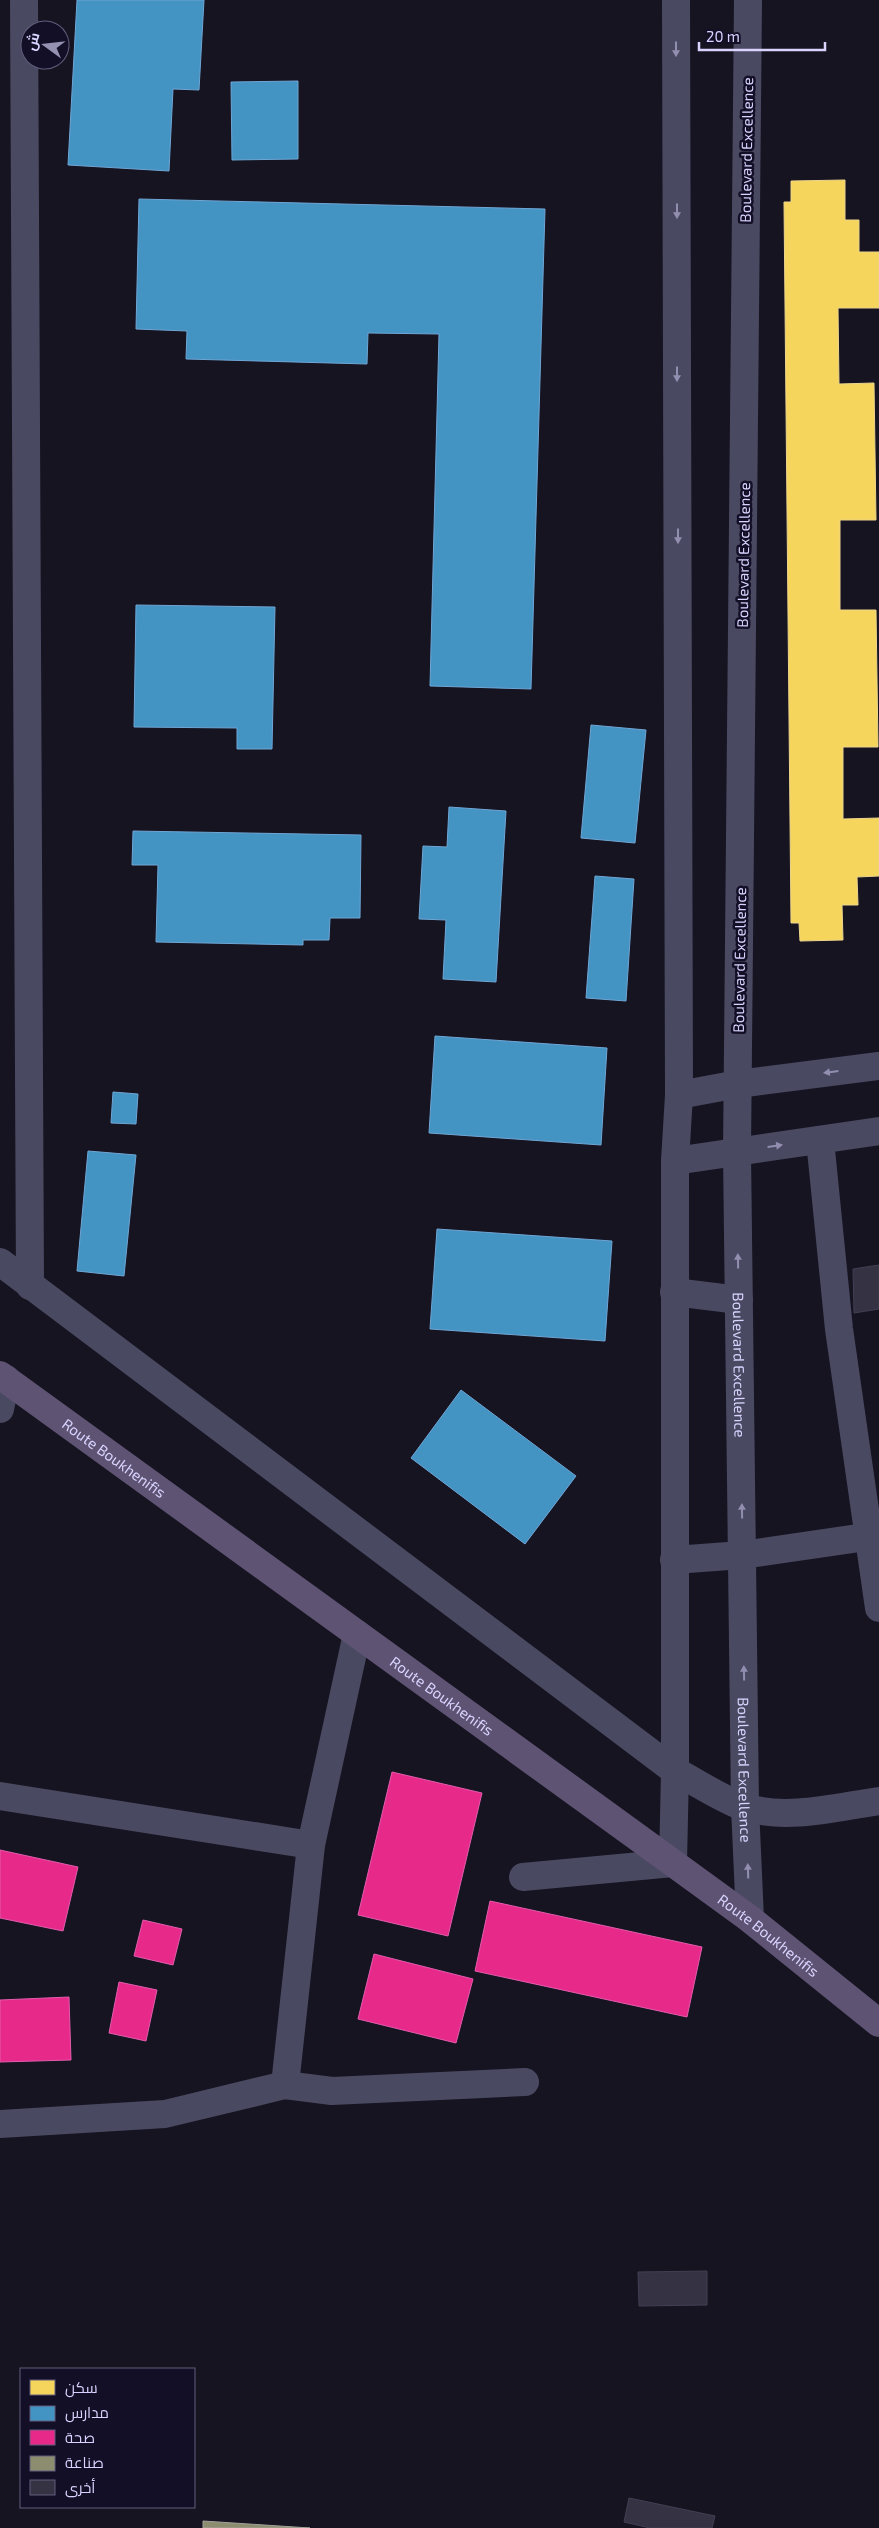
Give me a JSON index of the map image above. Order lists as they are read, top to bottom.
{
  "streets": {
    "main road": ["Route Boukhenifis"],
    "street": ["Boulevard Excellence"]
  },
  "crossings": [
    ["Boulevard Excellence", "Route Boukhenifis"]
  ],
  "legend": [
    "سكن",
    "مدارس",
    "صحة",
    "صناعة",
    "أخرى"
  ],
  "scale_bar": "20 m",
  "north": "left"
}
